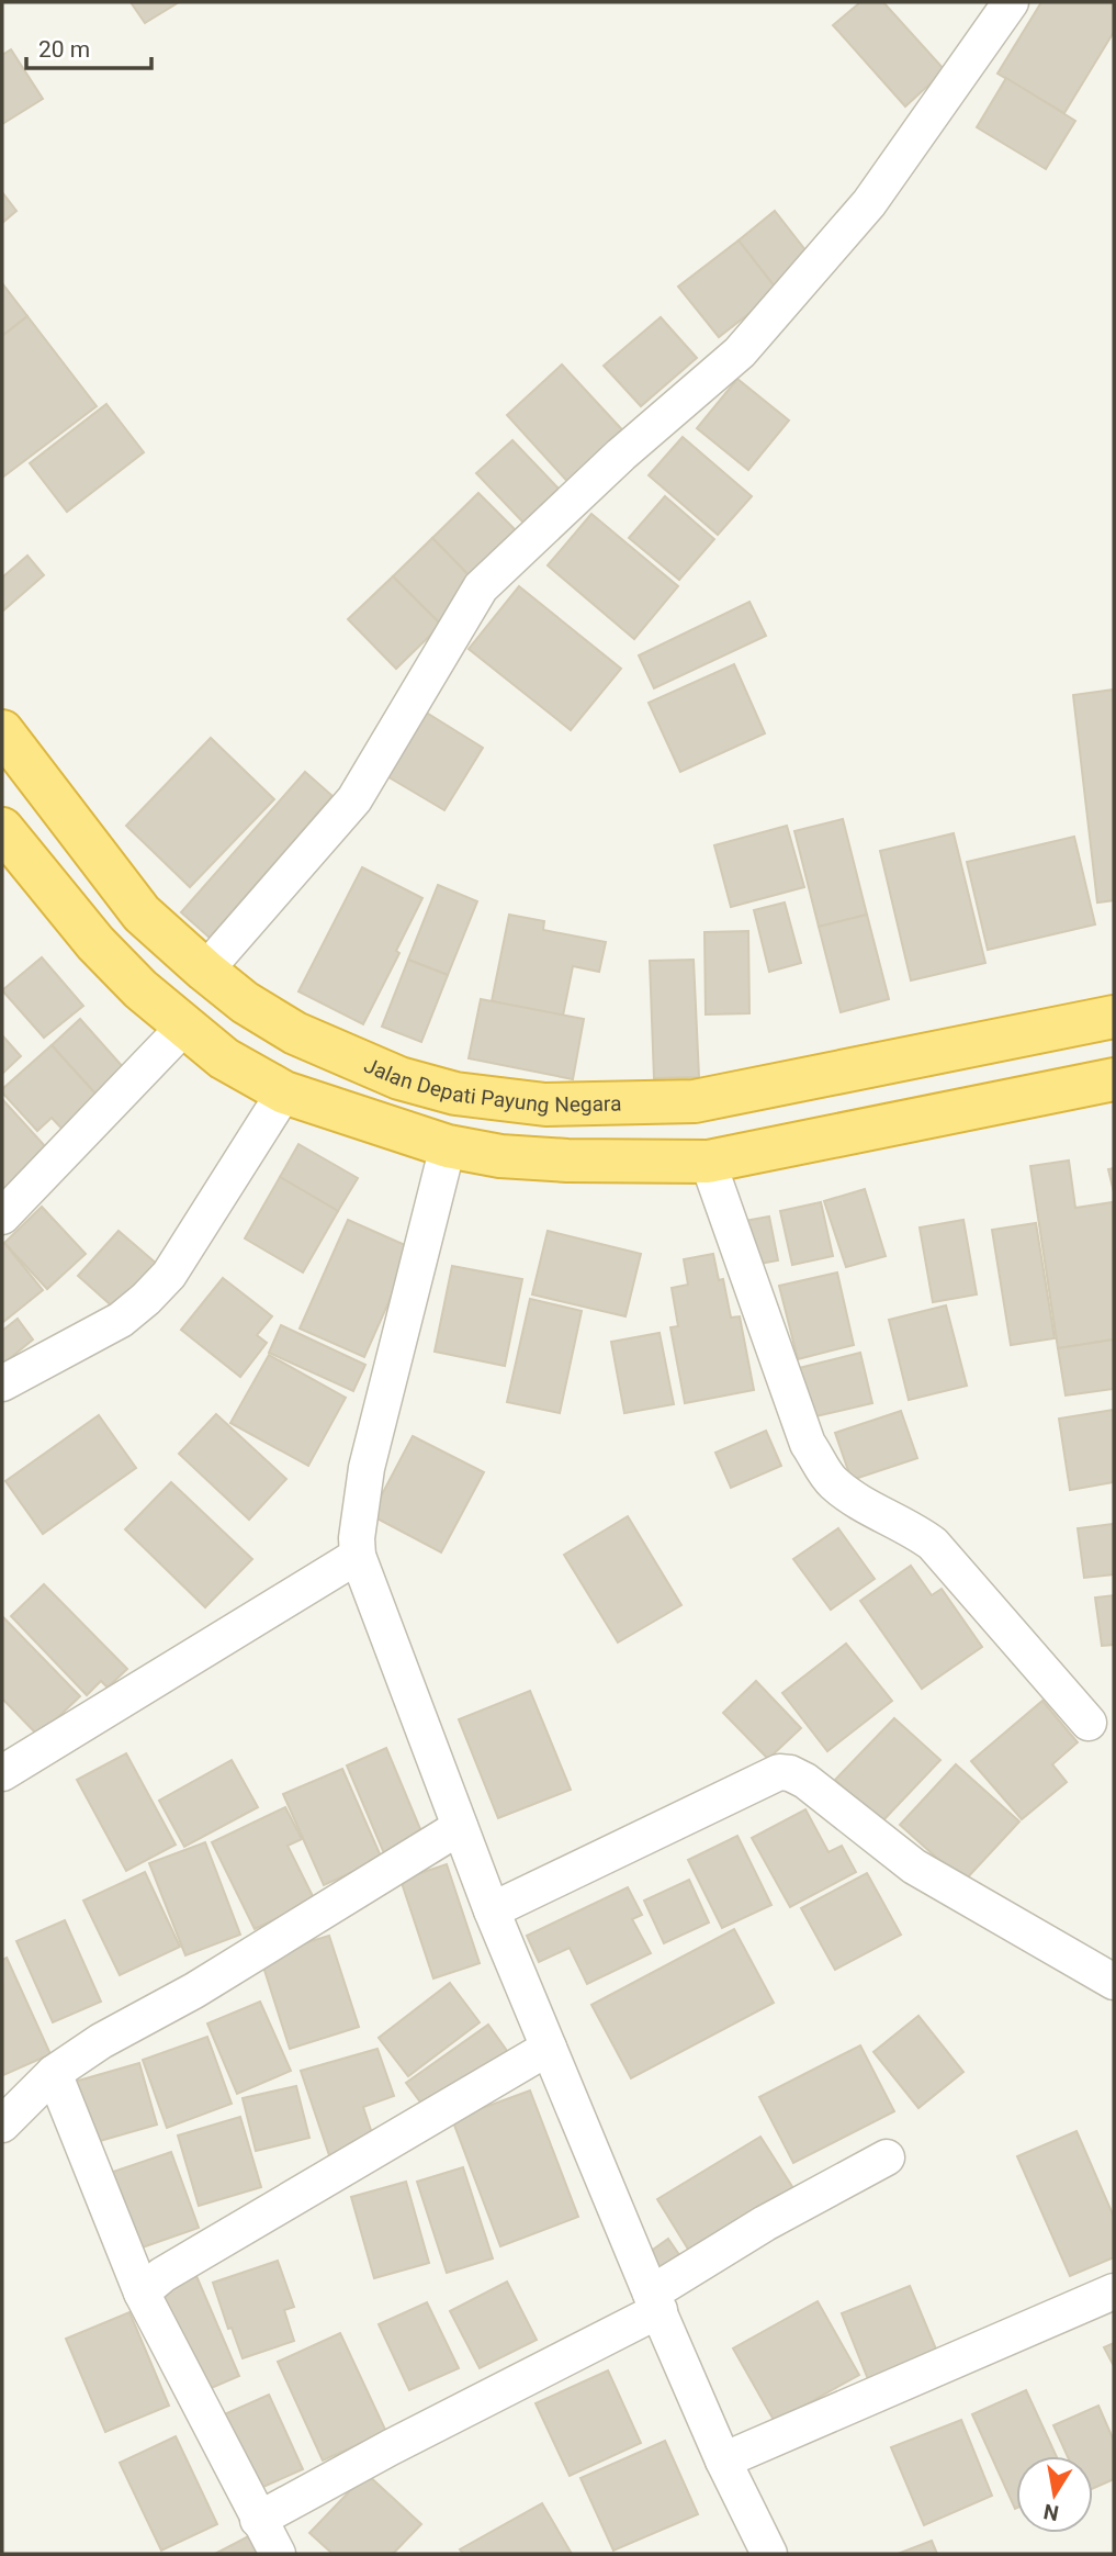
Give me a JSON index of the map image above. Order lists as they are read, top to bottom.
{
  "streets": {
    "highway": ["Jalan Depati Payung Negara"]
  },
  "scale_bar": "20 m",
  "north": "bottom"
}
